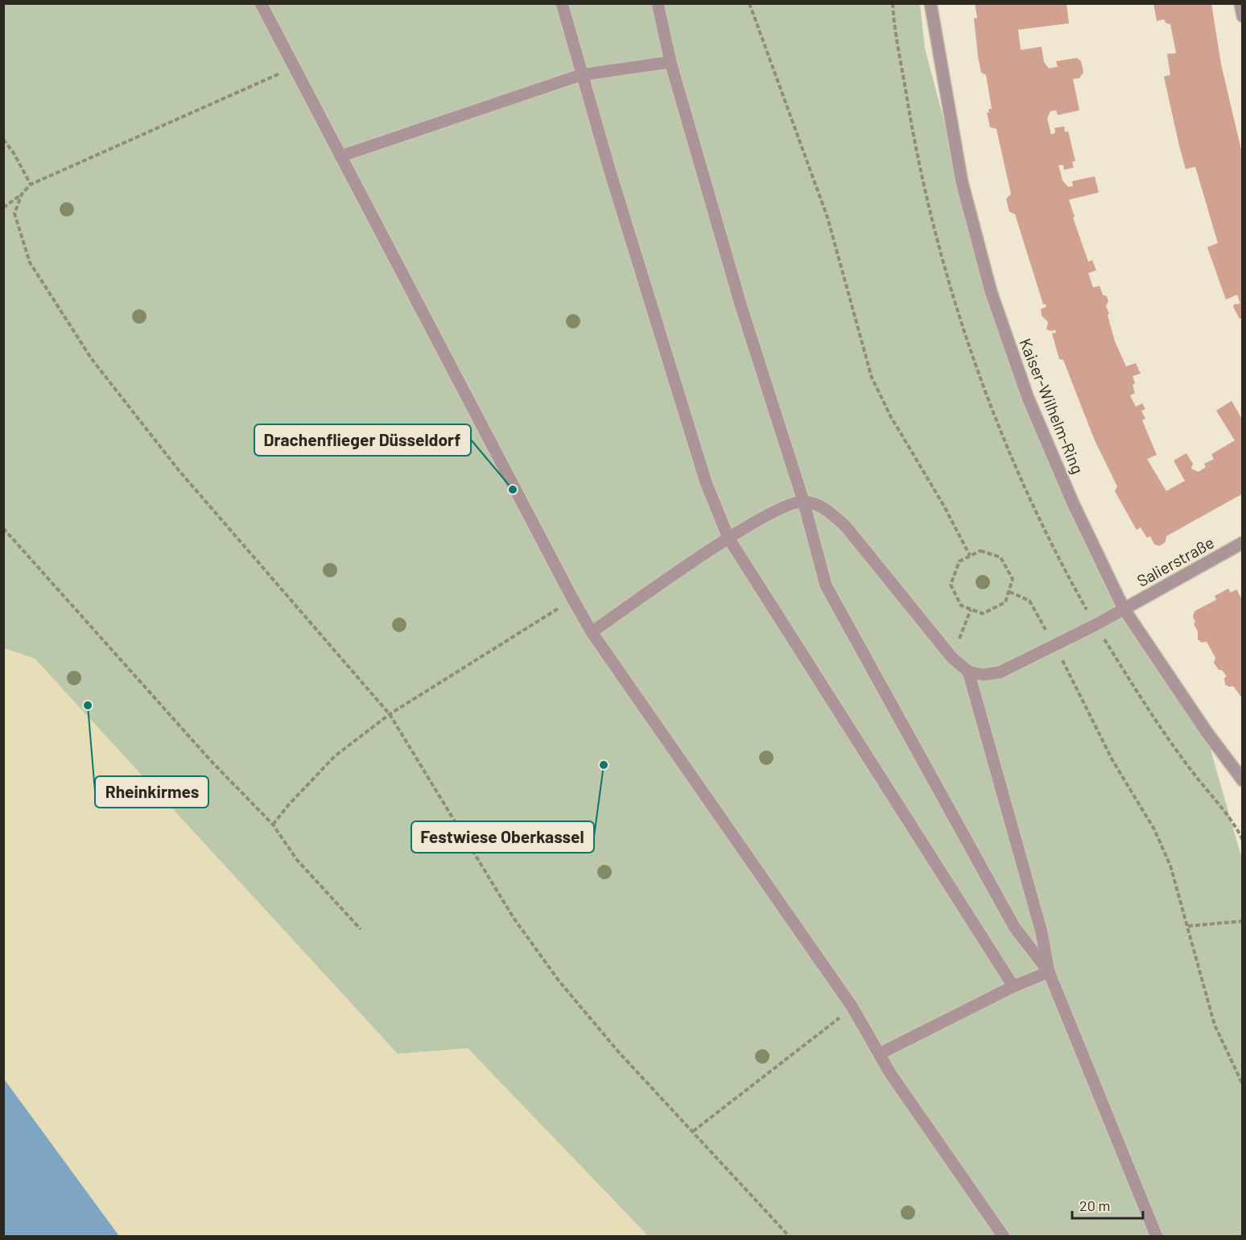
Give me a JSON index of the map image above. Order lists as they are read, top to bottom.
{
  "streets": {
    "street": ["Kaiser-Wilhelm-Ring", "Salierstraße"]
  },
  "crossings": [
    ["Kaiser-Wilhelm-Ring", "Salierstraße"]
  ],
  "places": ["Drachenflieger Düsseldorf", "Rheinkirmes", "Festwiese Oberkassel"],
  "scale_bar": "20 m"
}
